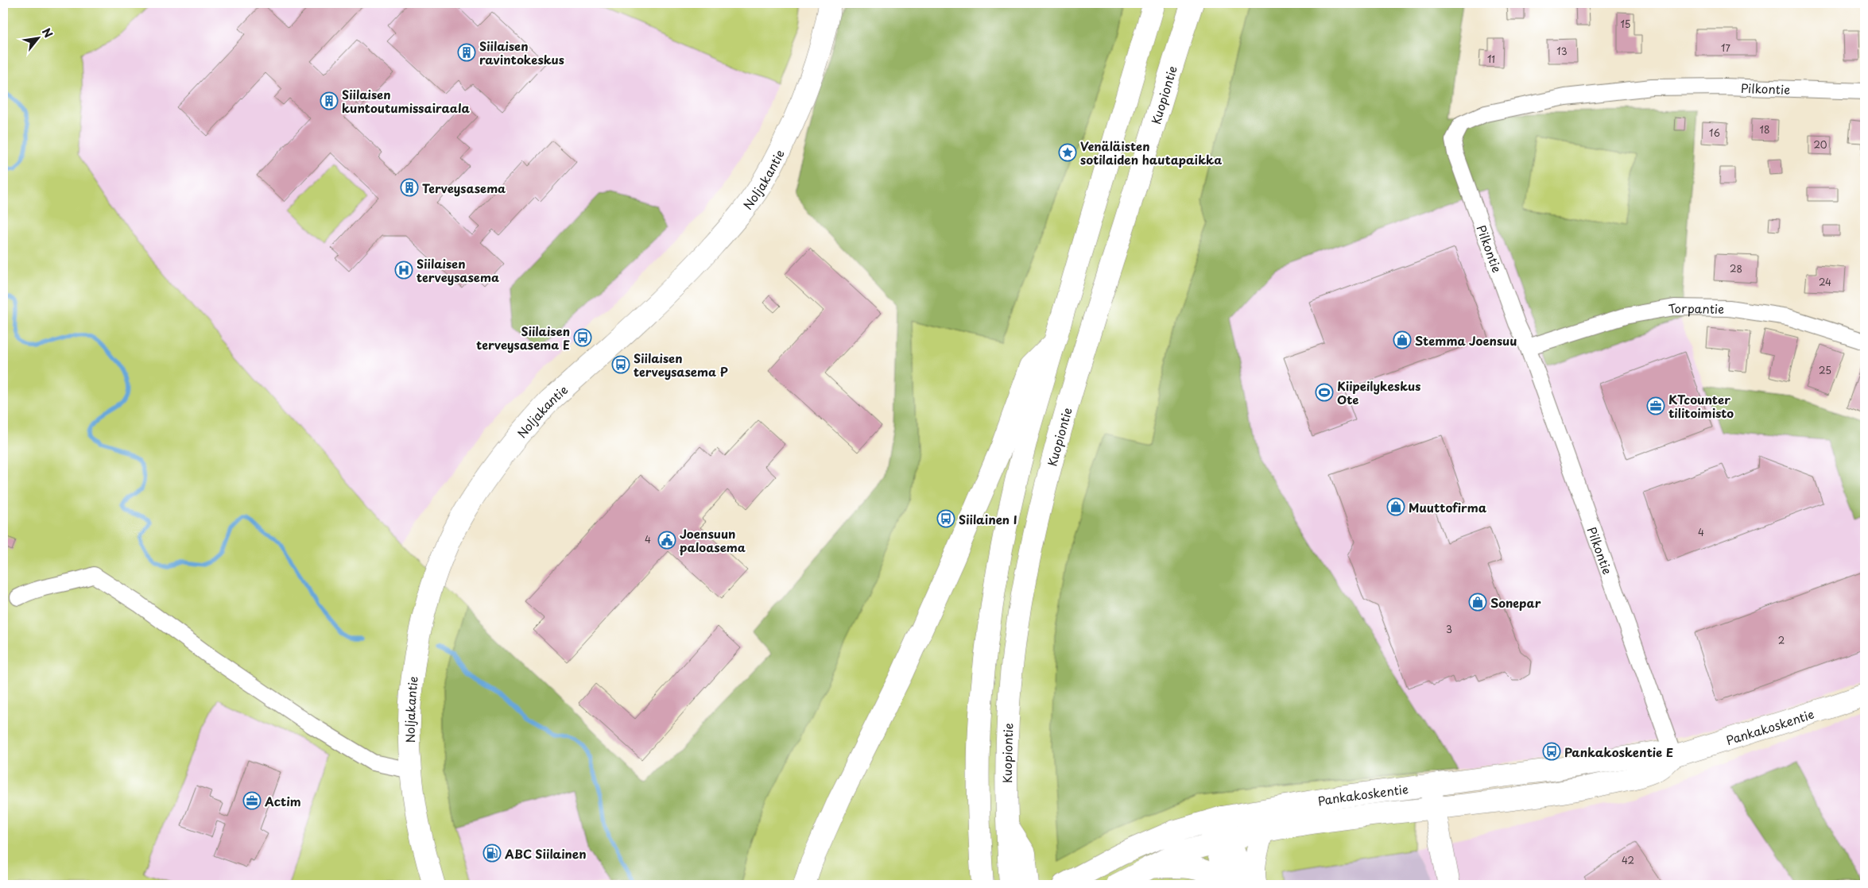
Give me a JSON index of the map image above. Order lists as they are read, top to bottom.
{
  "streets": {
    "main road": ["Kuopiontie", "Noljakantie", "Pankakoskentie"],
    "street": ["Pilkontie", "Torpantie"]
  },
  "crossings": [
    ["Pilkontie", "Torpantie"],
    ["Pilkontie", "Pankakoskentie"]
  ],
  "places": {
    "building": ["Siilaisen ravintokeskus", "Siilaisen kuntoutumissairaala", "Terveysasema"],
    "place": ["Venäläisten sotilaiden hautapaikka"],
    "hospital": ["Siilaisen terveysasema"],
    "bus stop": [
      "Siilaisen terveysasema E",
      "Siilaisen terveysasema P",
      "Siilainen I",
      "Pankakoskentie E"
    ],
    "shop": ["Stemma Joensuu", "Muuttofirma", "Sonepar"],
    "sports": ["Kiipeilykeskus Ote"],
    "office": ["KTcounter tilitoimisto", "Actim"],
    "public building": ["Joensuun paloasema"],
    "fuel station": ["ABC Siilainen"]
  },
  "house_numbers": [
    "15",
    "17",
    "13",
    "11",
    "18",
    "16",
    "20",
    "28",
    "24",
    "25",
    "4",
    "4",
    "3",
    "2",
    "42"
  ],
  "north": "top right"
}
